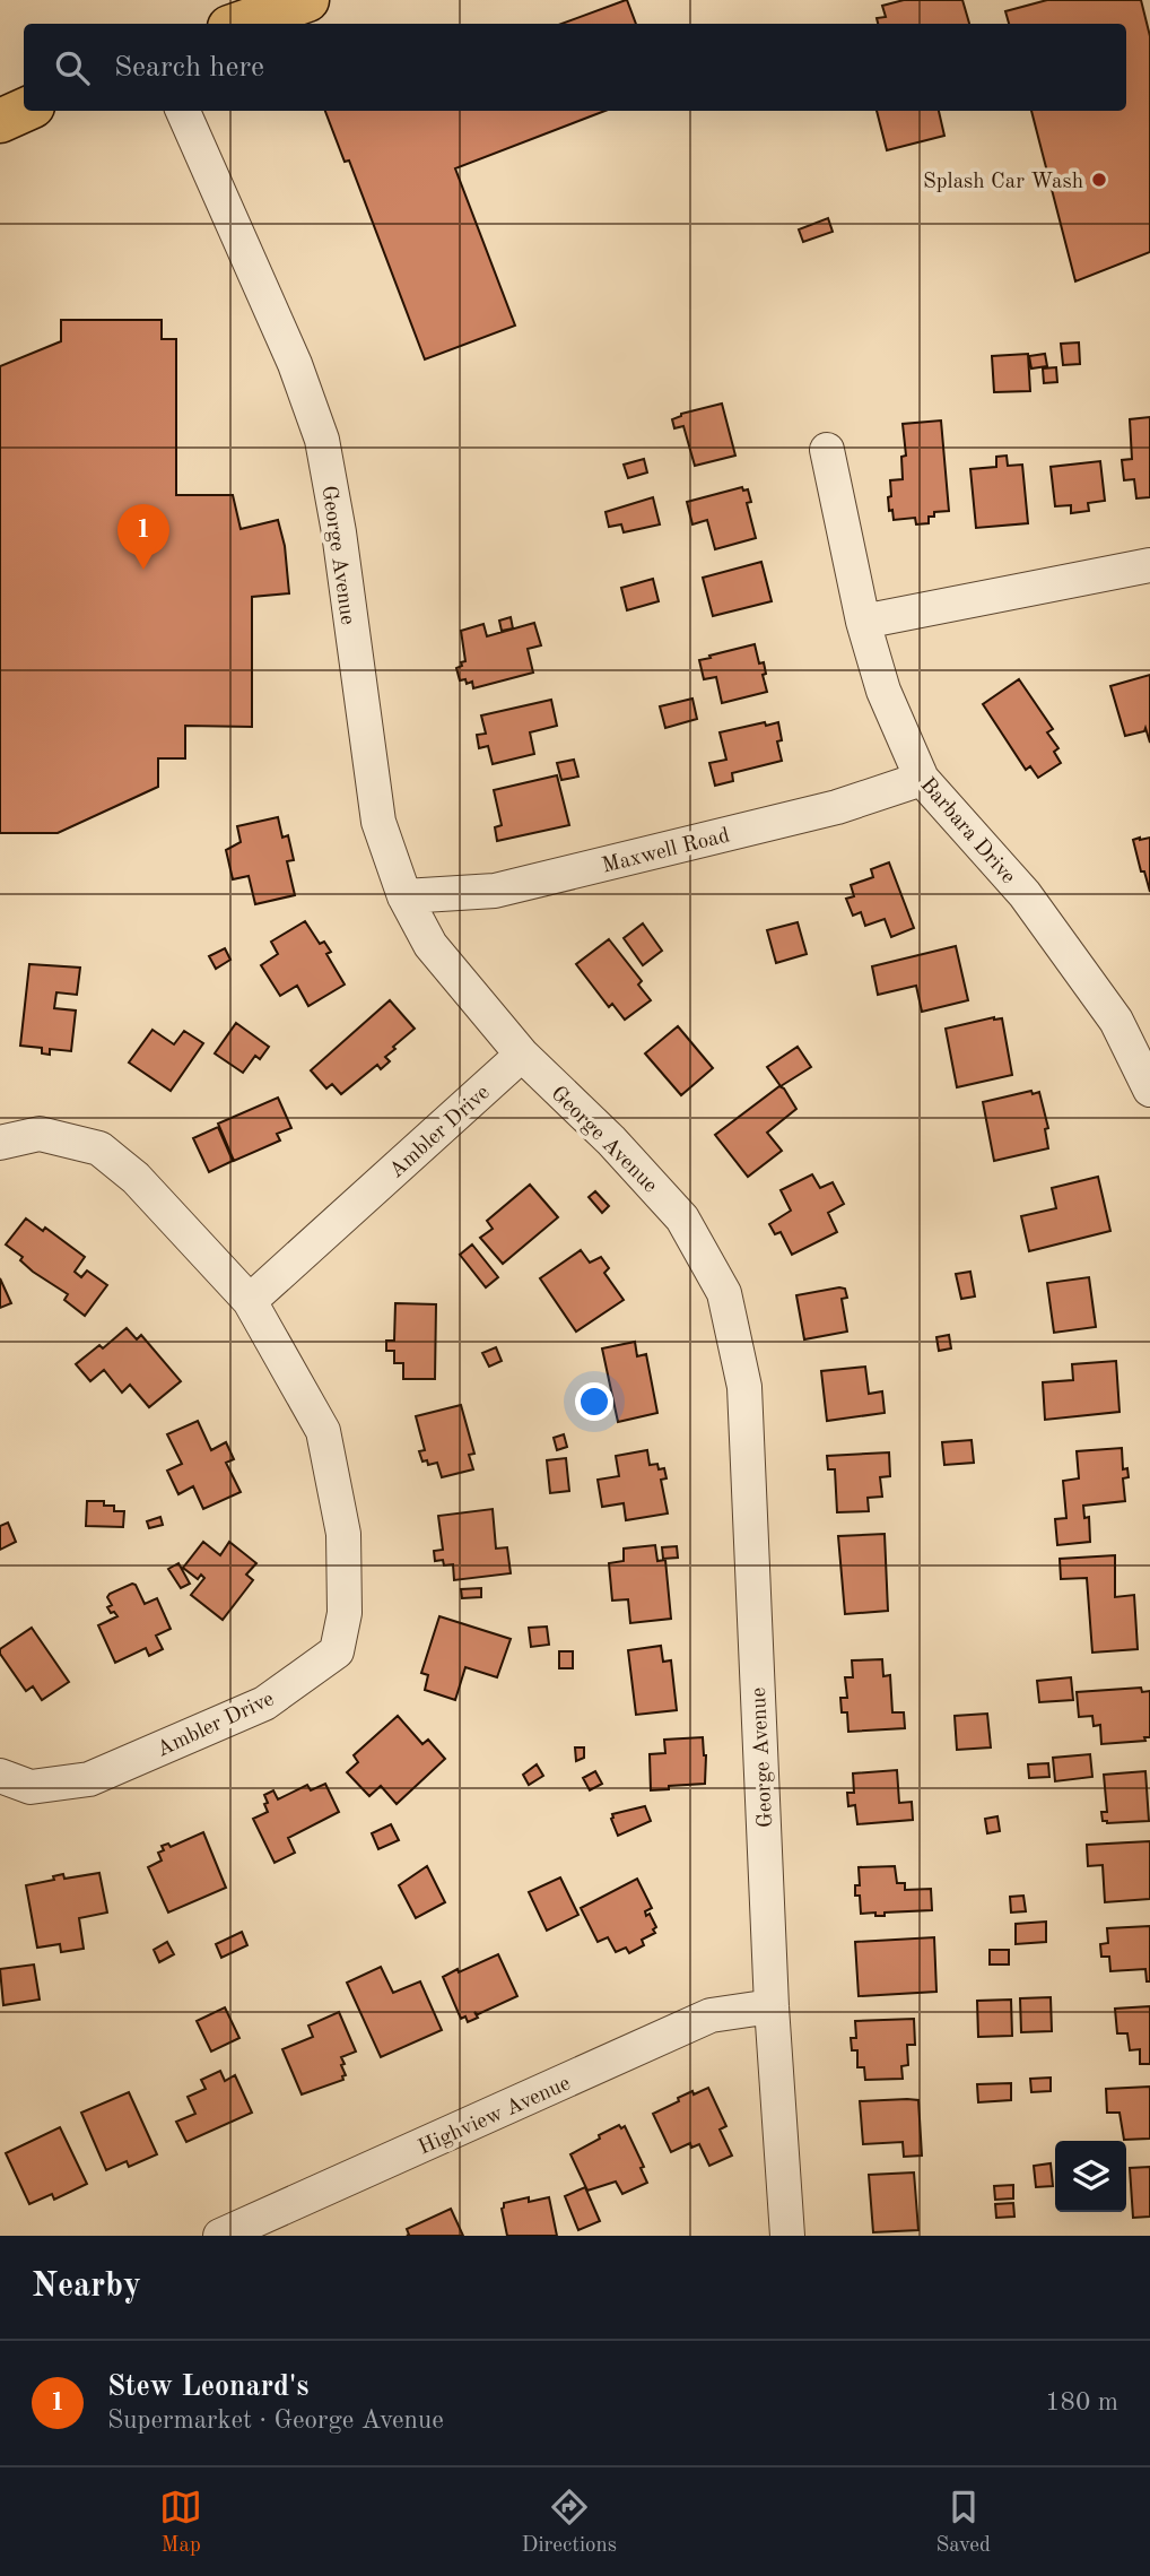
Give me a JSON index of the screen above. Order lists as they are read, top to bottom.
{
  "streets": {
    "street": [
      "George Avenue",
      "Barbara Drive",
      "Maxwell Road",
      "Ambler Drive",
      "Highview Avenue"
    ]
  },
  "crossings": [
    ["George Avenue", "Maxwell Road"],
    ["George Avenue", "Ambler Drive"],
    ["George Avenue", "Highview Avenue"],
    ["Barbara Drive", "Maxwell Road"]
  ],
  "places": ["Splash Car Wash"],
  "page": {
    "search": "Search here",
    "pins": "1",
    "heading": "Nearby",
    "list": [
      {
        "mark": "1",
        "name": "Stew Leonard's",
        "note": "Supermarket · George Avenue",
        "value": "180 m"
      }
    ],
    "nav": ["Map", "Directions", "Saved"]
  }
}
